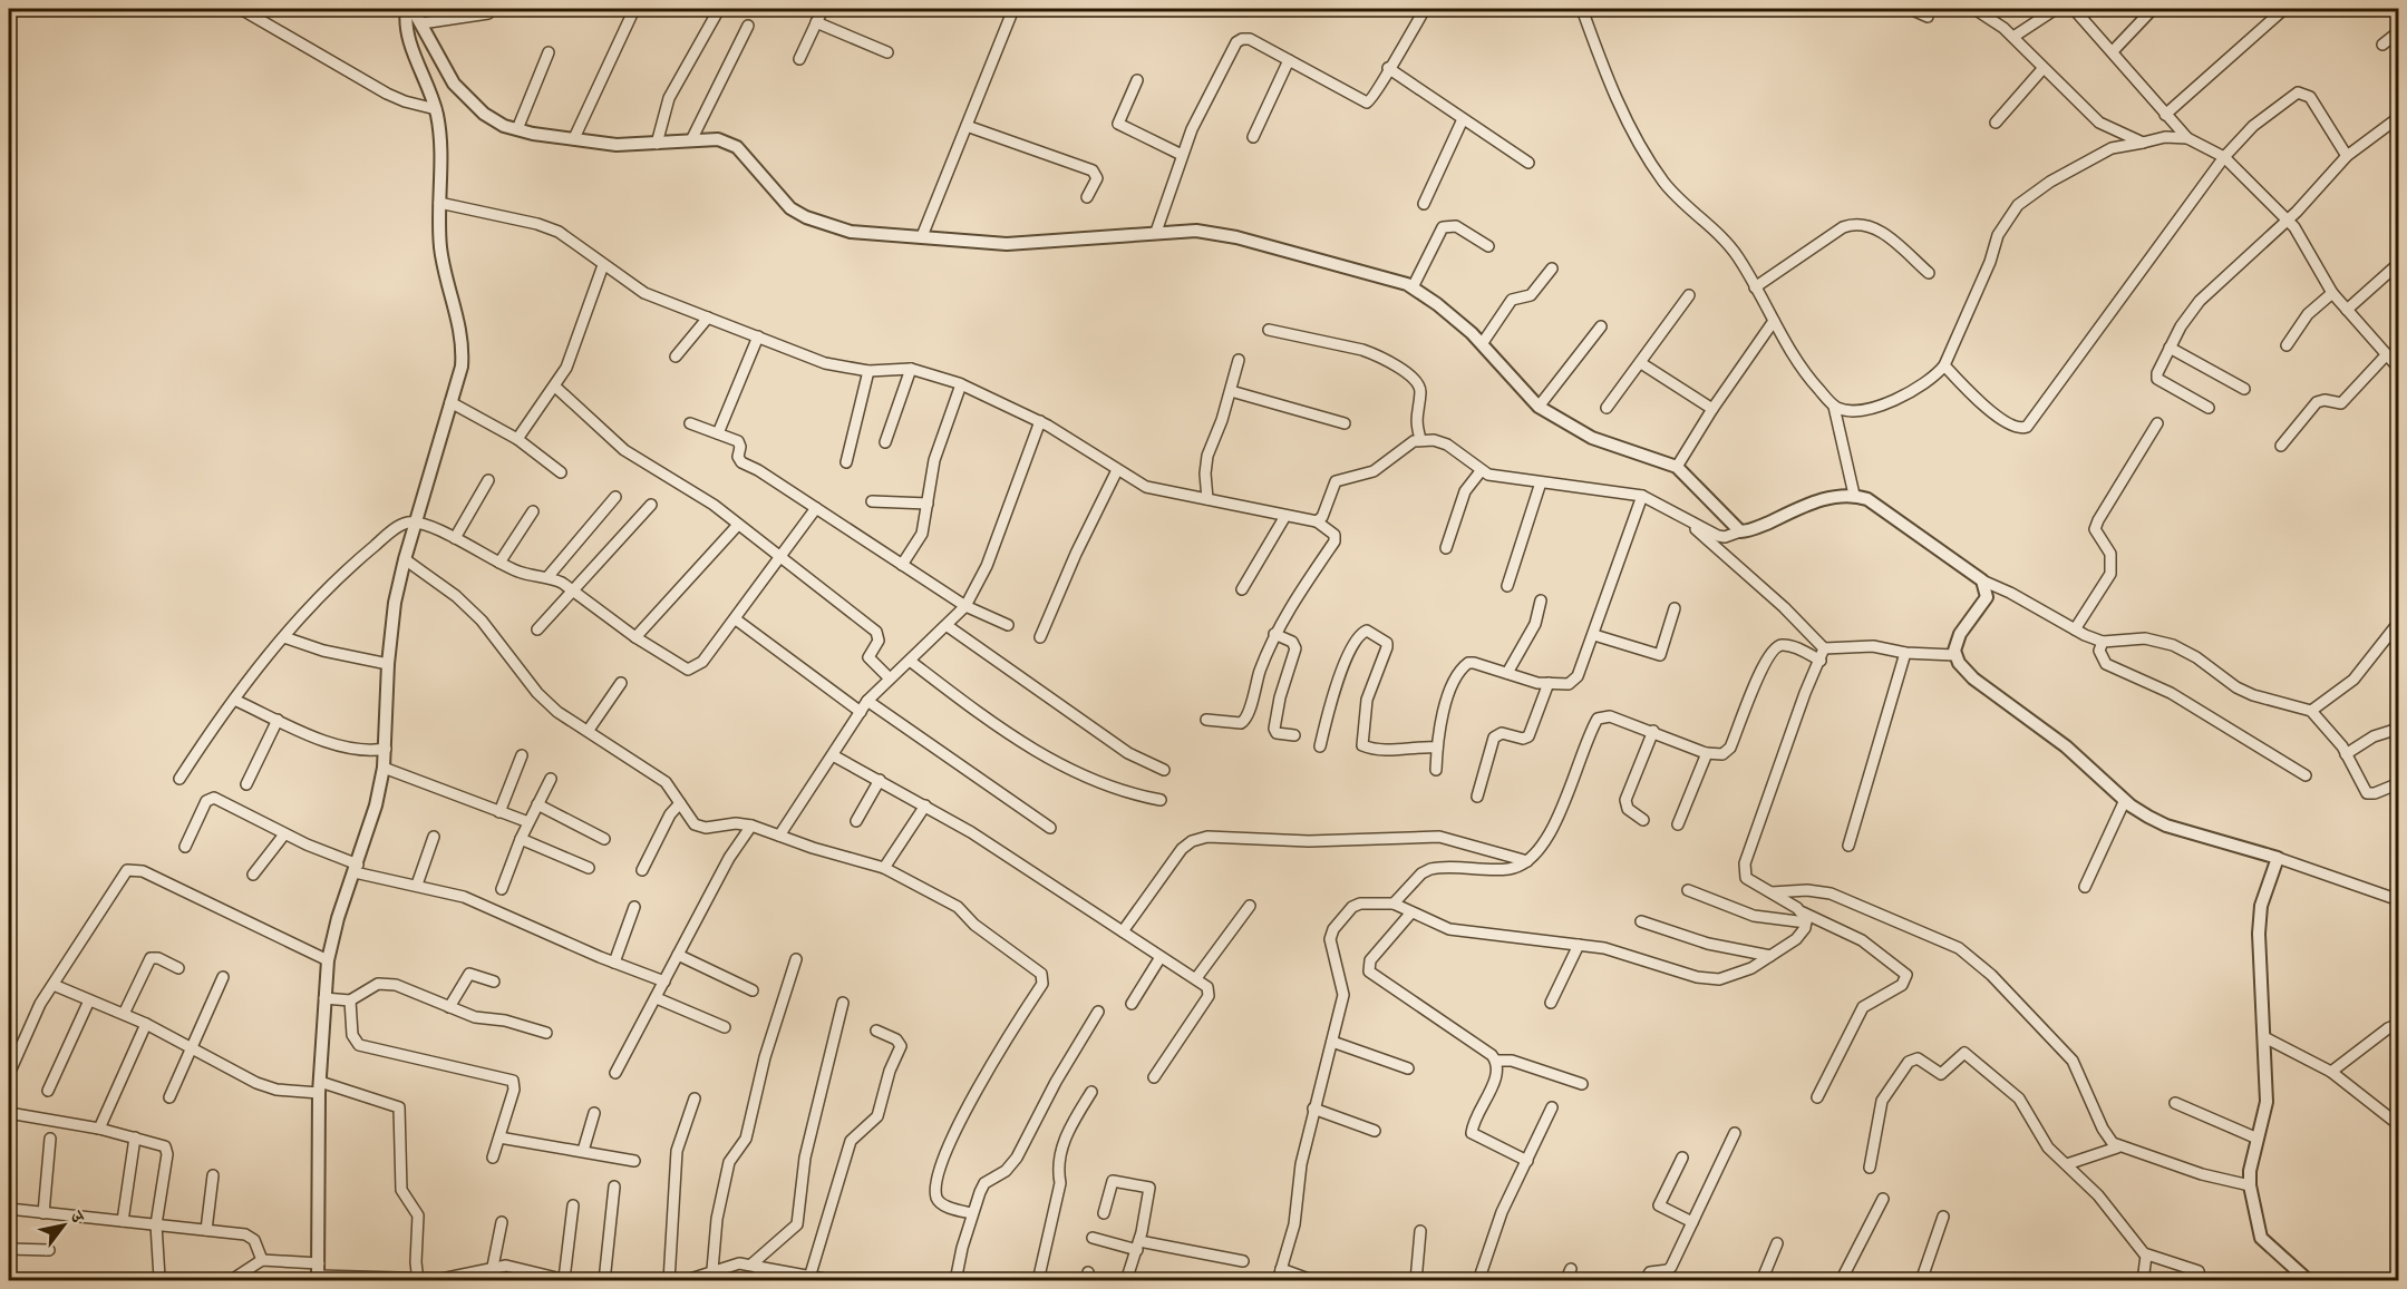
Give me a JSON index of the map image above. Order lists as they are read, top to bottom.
{
  "north": "top right"
}
